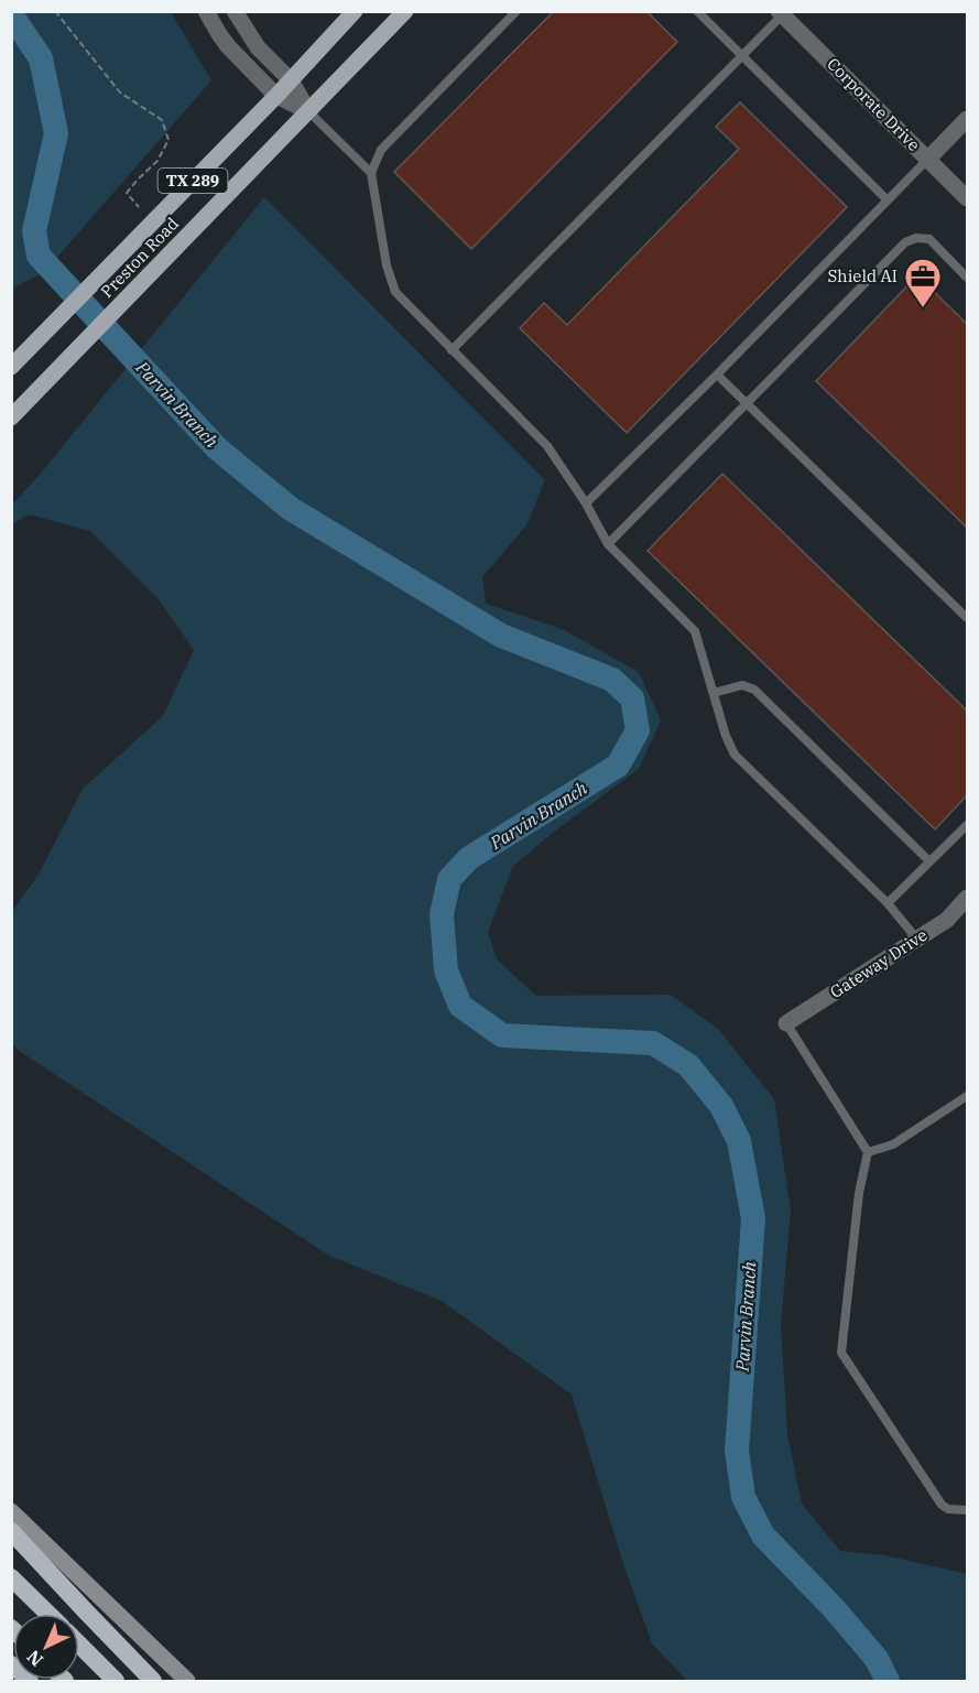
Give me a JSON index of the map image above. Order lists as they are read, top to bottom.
{
  "streets": {
    "main road": ["TX 289", "Preston Road"],
    "street": ["Corporate Drive", "Gateway Drive"]
  },
  "water": ["Parvin Branch"],
  "places": {
    "office": ["Shield AI"]
  },
  "north": "bottom left"
}
